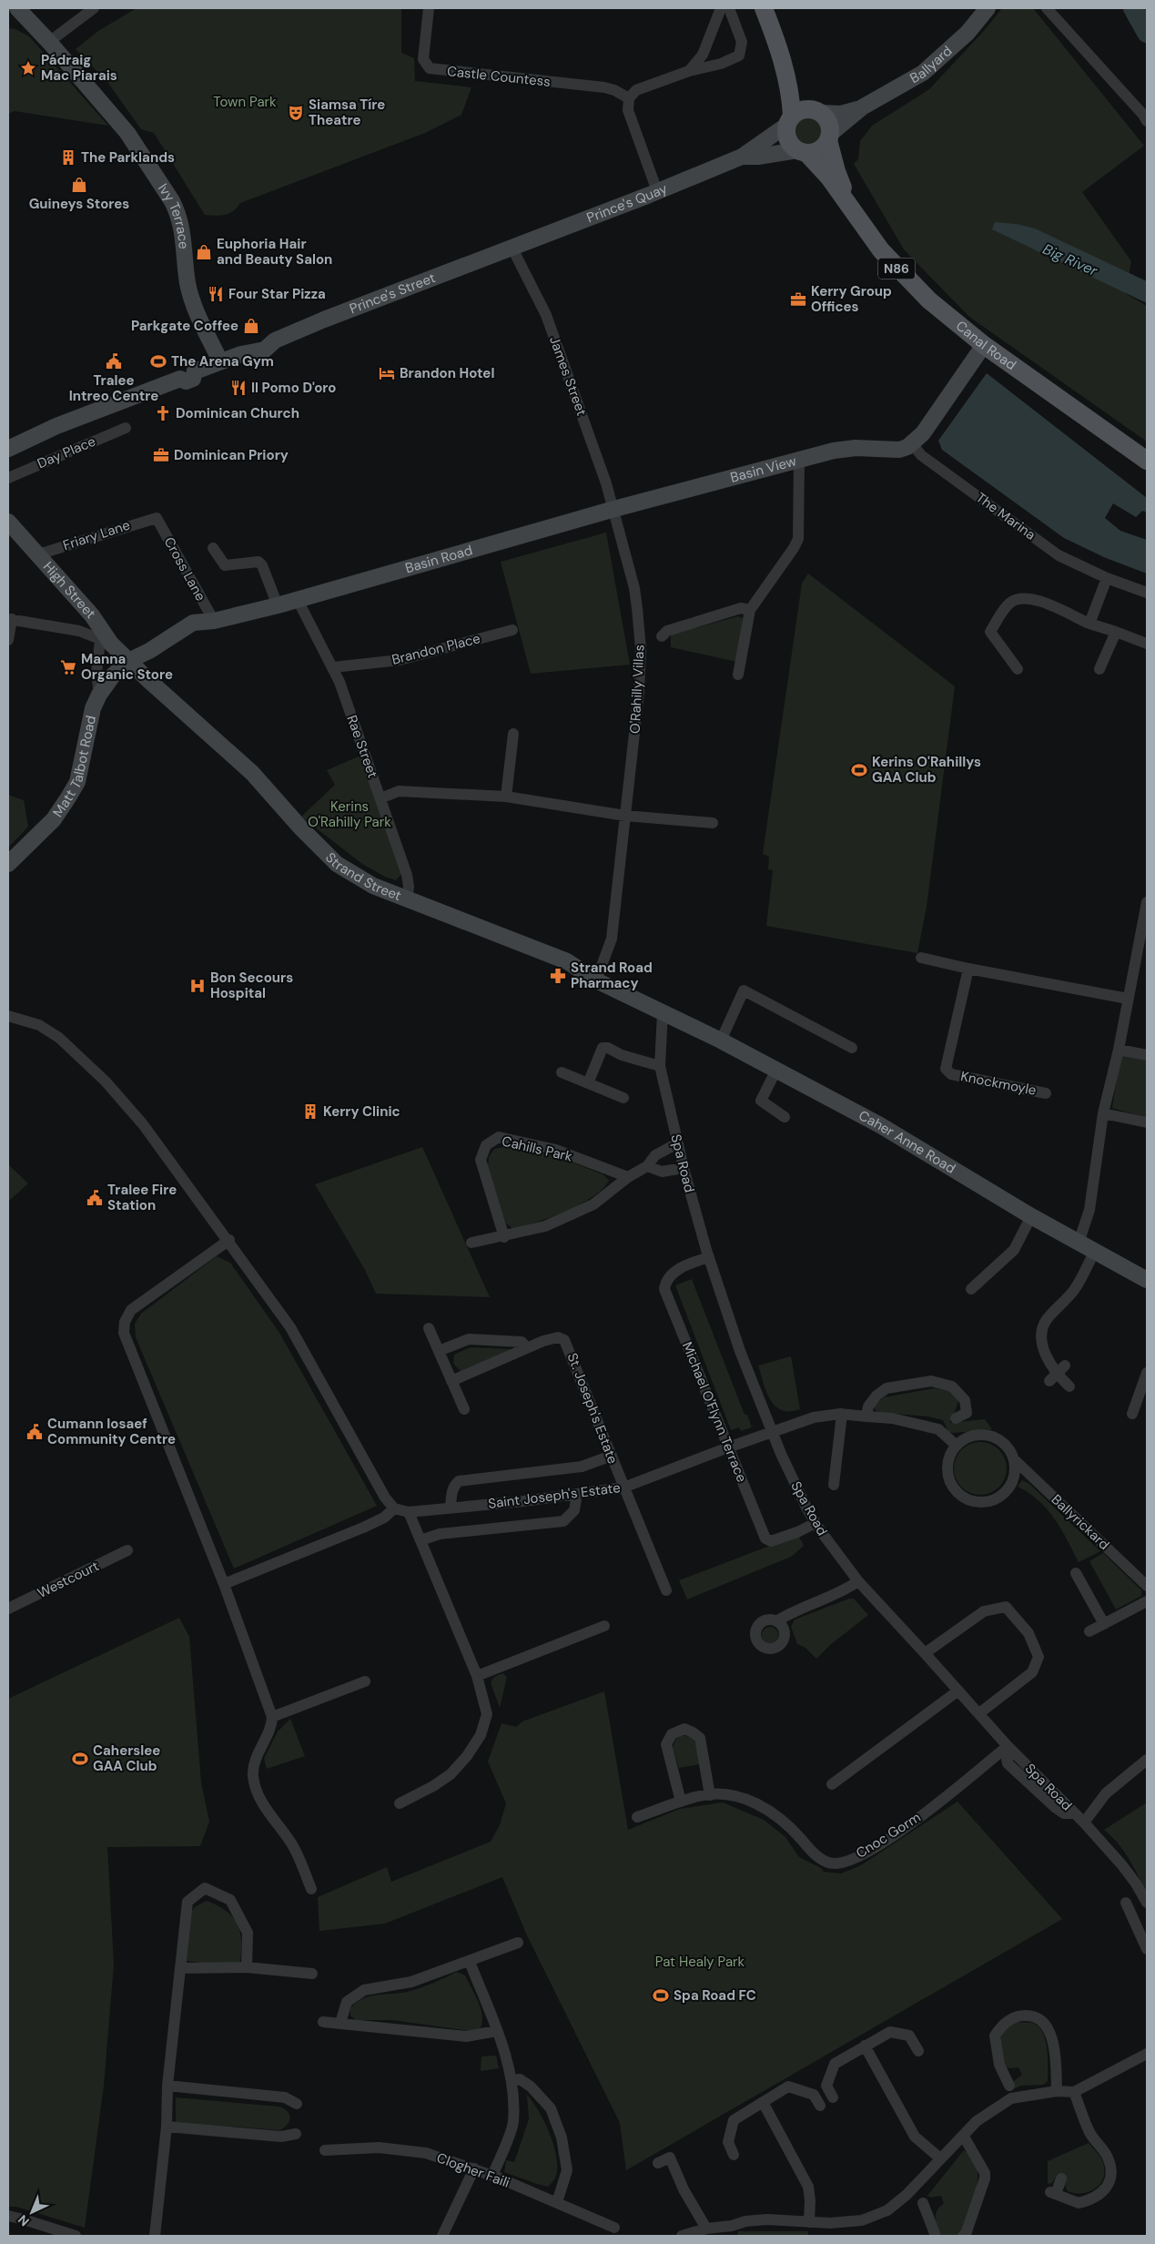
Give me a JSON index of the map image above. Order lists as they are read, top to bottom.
{
  "streets": {
    "main road": [
      "Ballyard",
      "Prince's Quay",
      "Ivy Terrace",
      "N86",
      "Prince's Street",
      "Canal Road",
      "Basin View",
      "Basin Road",
      "High Street",
      "Matt Talbot Road",
      "Strand Street",
      "Caher Anne Road"
    ],
    "street": [
      "Castle Countess",
      "James Street",
      "Day Place",
      "The Marina",
      "Friary Lane",
      "Cross Lane",
      "Brandon Place",
      "O'Rahilly Villas",
      "Rae Street",
      "Knockmoyle",
      "Cahills Park",
      "Spa Road",
      "St. Joseph's Estate",
      "Michael O'Flynn Terrace",
      "Saint Joseph's Estate",
      "Ballyrickard",
      "Westcourt",
      "Cnoc Gorm",
      "Clogher Faili"
    ]
  },
  "crossings": [
    ["Prince's Quay", "N86"],
    ["Prince's Quay", "Prince's Street"],
    ["Prince's Quay", "James Street"],
    ["Ivy Terrace", "Prince's Street"],
    ["N86", "Canal Road"],
    ["Prince's Street", "James Street"],
    ["James Street", "Basin View"],
    ["James Street", "Basin Road"],
    ["James Street", "O'Rahilly Villas"],
    ["Basin View", "The Marina"],
    ["Basin View", "Basin Road"],
    ["Basin View", "O'Rahilly Villas"],
    ["Friary Lane", "Cross Lane"],
    ["Friary Lane", "High Street"],
    ["Basin Road", "Cross Lane"],
    ["Basin Road", "O'Rahilly Villas"],
    ["Basin Road", "Rae Street"],
    ["Basin Road", "Matt Talbot Road"],
    ["Cross Lane", "Matt Talbot Road"],
    ["High Street", "Matt Talbot Road"],
    ["High Street", "Strand Street"],
    ["Brandon Place", "Rae Street"],
    ["O'Rahilly Villas", "Strand Street"],
    ["Rae Street", "Strand Street"],
    ["Matt Talbot Road", "Strand Street"],
    ["Strand Street", "Caher Anne Road"],
    ["Strand Street", "Spa Road"],
    ["Caher Anne Road", "Spa Road"],
    ["Spa Road", "Michael O'Flynn Terrace"],
    ["Spa Road", "Saint Joseph's Estate"],
    ["Spa Road", "Cnoc Gorm"],
    ["St. Joseph's Estate", "Saint Joseph's Estate"],
    ["Michael O'Flynn Terrace", "Saint Joseph's Estate"]
  ],
  "water": ["Big River"],
  "parks": ["Town Park", "Kerins O'Rahilly Park", "Pat Healy Park"],
  "places": {
    "place": ["Pádraig Mac Piarais"],
    "theatre": ["Siamsa Tíre Theatre"],
    "building": ["The Parklands", "Kerry Clinic"],
    "shop": ["Guineys Stores", "Euphoria Hair and Beauty Salon", "Parkgate Coffee"],
    "restaurant": ["Four Star Pizza", "Il Pomo D'oro"],
    "office": ["Kerry Group Offices", "Dominican Priory"],
    "public building": ["Tralee Intreo Centre", "Tralee Fire Station", "Cumann Iosaef Community Centre"],
    "sports": [
      "The Arena Gym",
      "Kerins O'Rahillys GAA Club",
      "Caherslee GAA Club",
      "Spa Road FC"
    ],
    "hotel": ["Brandon Hotel"],
    "church": ["Dominican Church"],
    "supermarket": ["Manna Organic Store"],
    "pharmacy": ["Strand Road Pharmacy"],
    "hospital": ["Bon Secours Hospital"]
  },
  "north": "bottom left"
}
